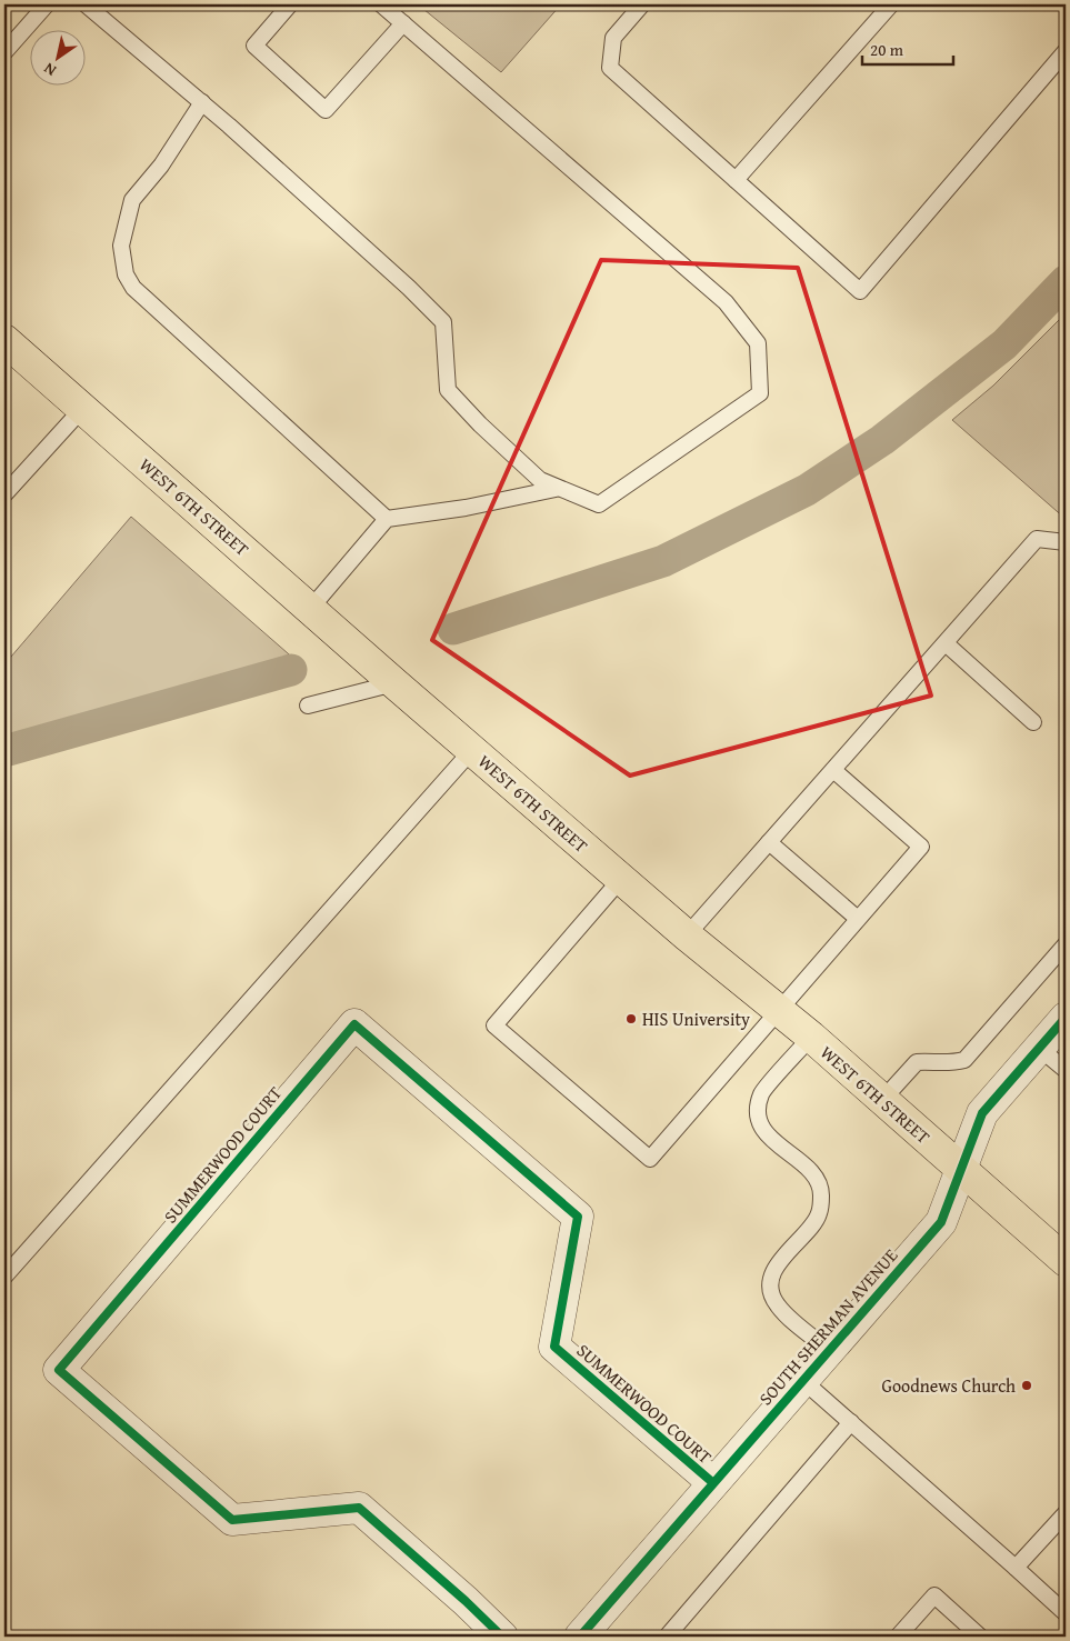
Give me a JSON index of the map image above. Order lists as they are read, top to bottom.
{
  "streets": {
    "main road": ["WEST 6TH STREET"],
    "street": ["SUMMERWOOD COURT", "SOUTH SHERMAN AVENUE"]
  },
  "crossings": [
    ["WEST 6TH STREET", "SOUTH SHERMAN AVENUE"],
    ["SUMMERWOOD COURT", "SOUTH SHERMAN AVENUE"]
  ],
  "places": ["HIS University", "Goodnews Church"],
  "scale_bar": "20 m",
  "north": "bottom left"
}
